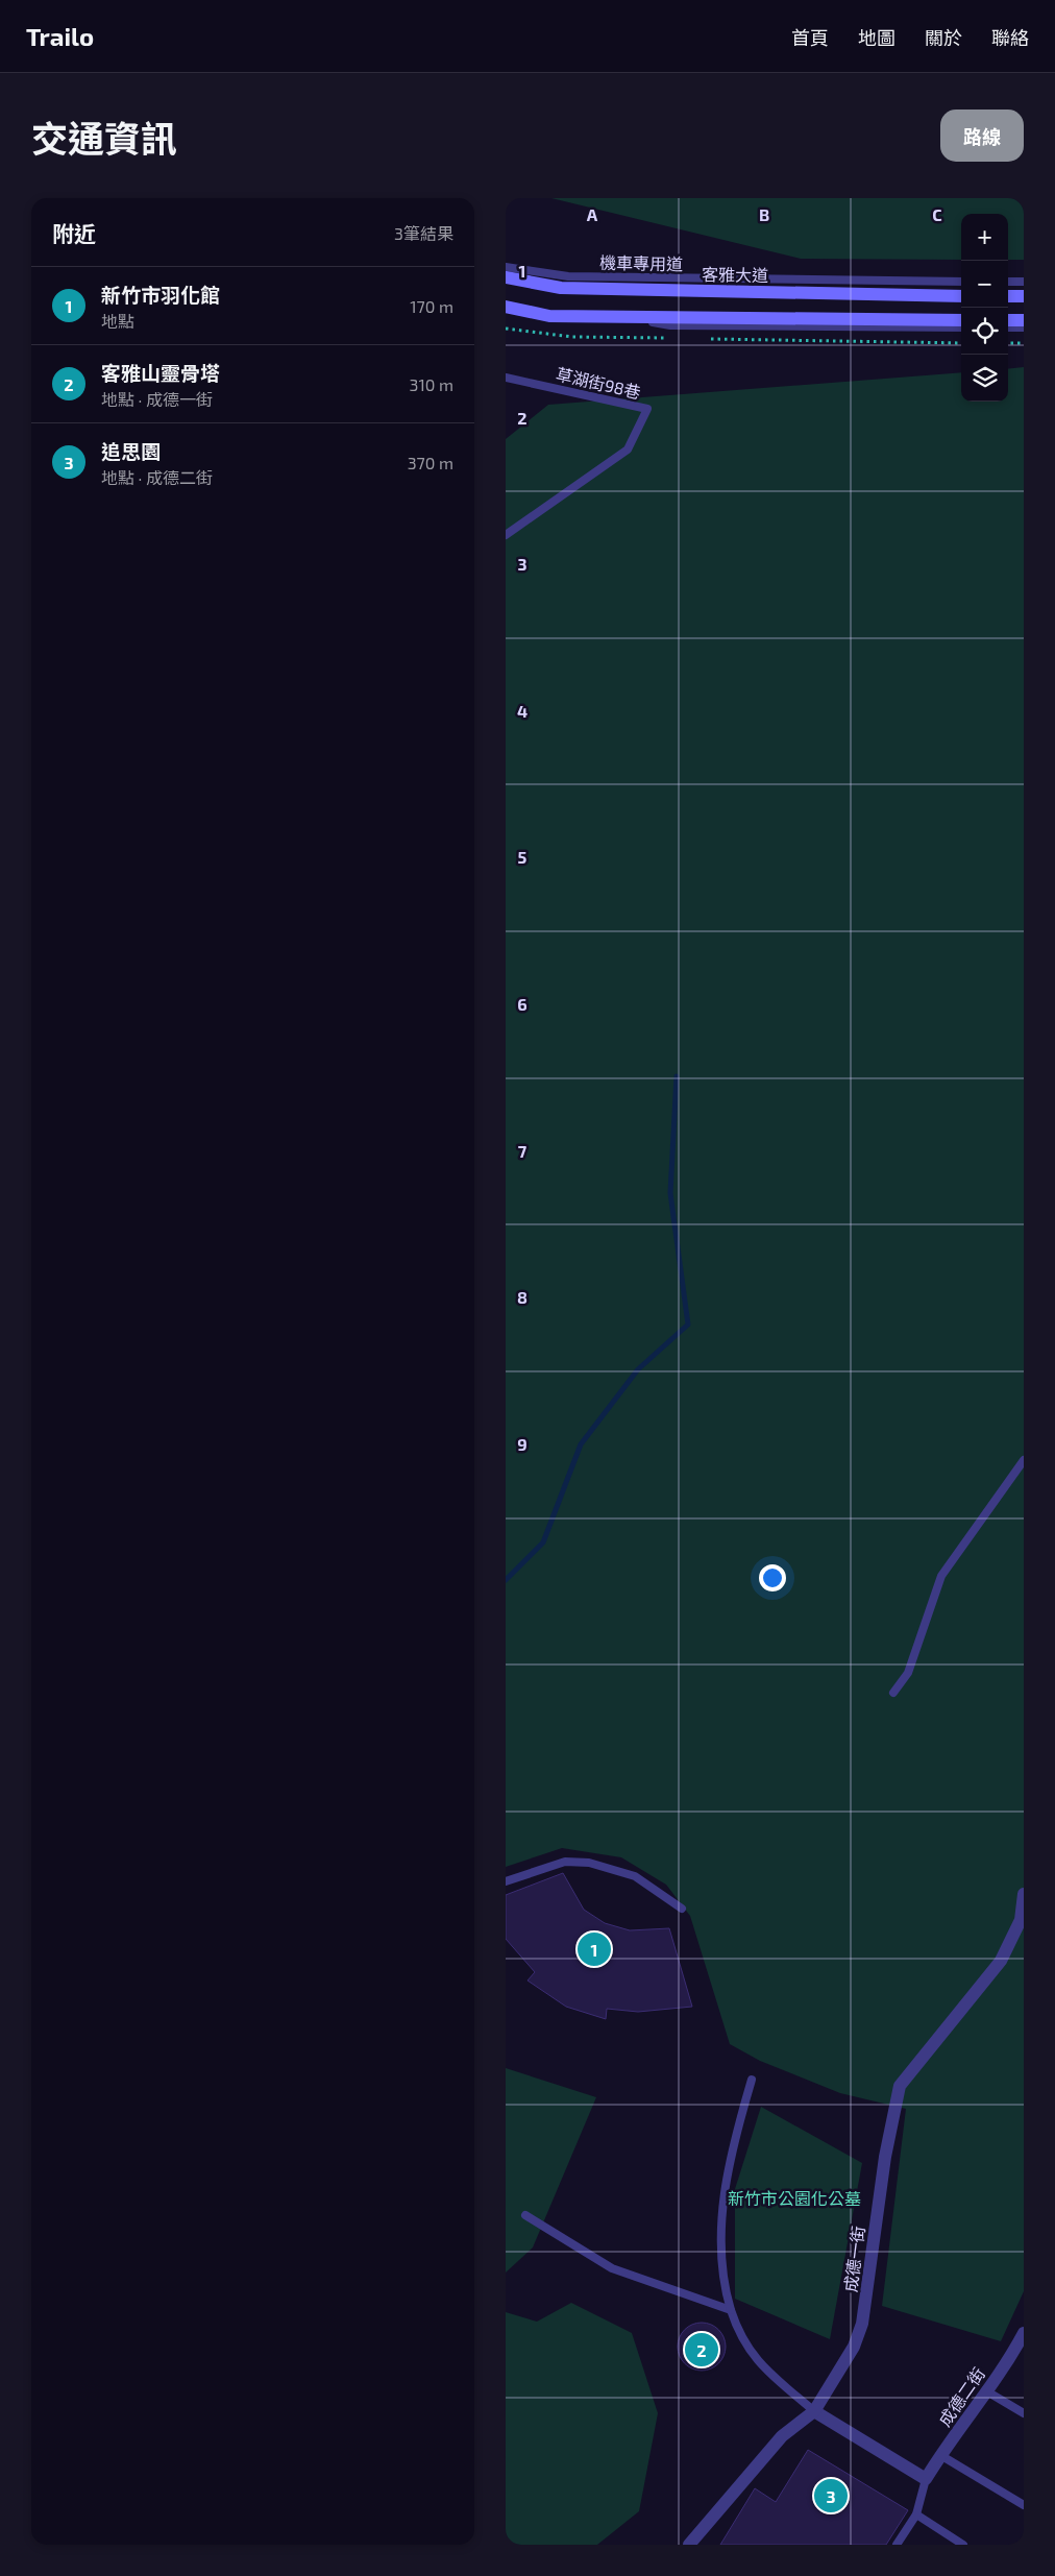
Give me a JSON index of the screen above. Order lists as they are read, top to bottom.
{
  "streets": {
    "street": ["客雅大道", "成德一街", "成德二街"],
    "lane": ["機車專用道", "草湖街98巷"]
  },
  "parks": ["新竹市公園化公墓"],
  "page": {
    "header": "Trailo",
    "nav": [
      "首頁",
      "地圖",
      "關於",
      "聯絡"
    ],
    "title": "交通資訊",
    "buttons": "路線",
    "heading": ["附近", "3筆結果"],
    "map_buttons": ["+", "−"],
    "list": [
      {
        "mark": "1",
        "name": "新竹市羽化館",
        "note": "地點",
        "value": "170 m"
      },
      {
        "mark": "2",
        "name": "客雅山靈骨塔",
        "note": "地點 · 成德一街",
        "value": "310 m"
      },
      {
        "mark": "3",
        "name": "追思園",
        "note": "地點 · 成德二街",
        "value": "370 m"
      }
    ],
    "pins": ["1", "2", "3"]
  },
  "grid": {
    "columns": ["A", "B", "C"],
    "rows": [
      "1",
      "2",
      "3",
      "4",
      "5",
      "6",
      "7",
      "8",
      "9"
    ]
  }
}
